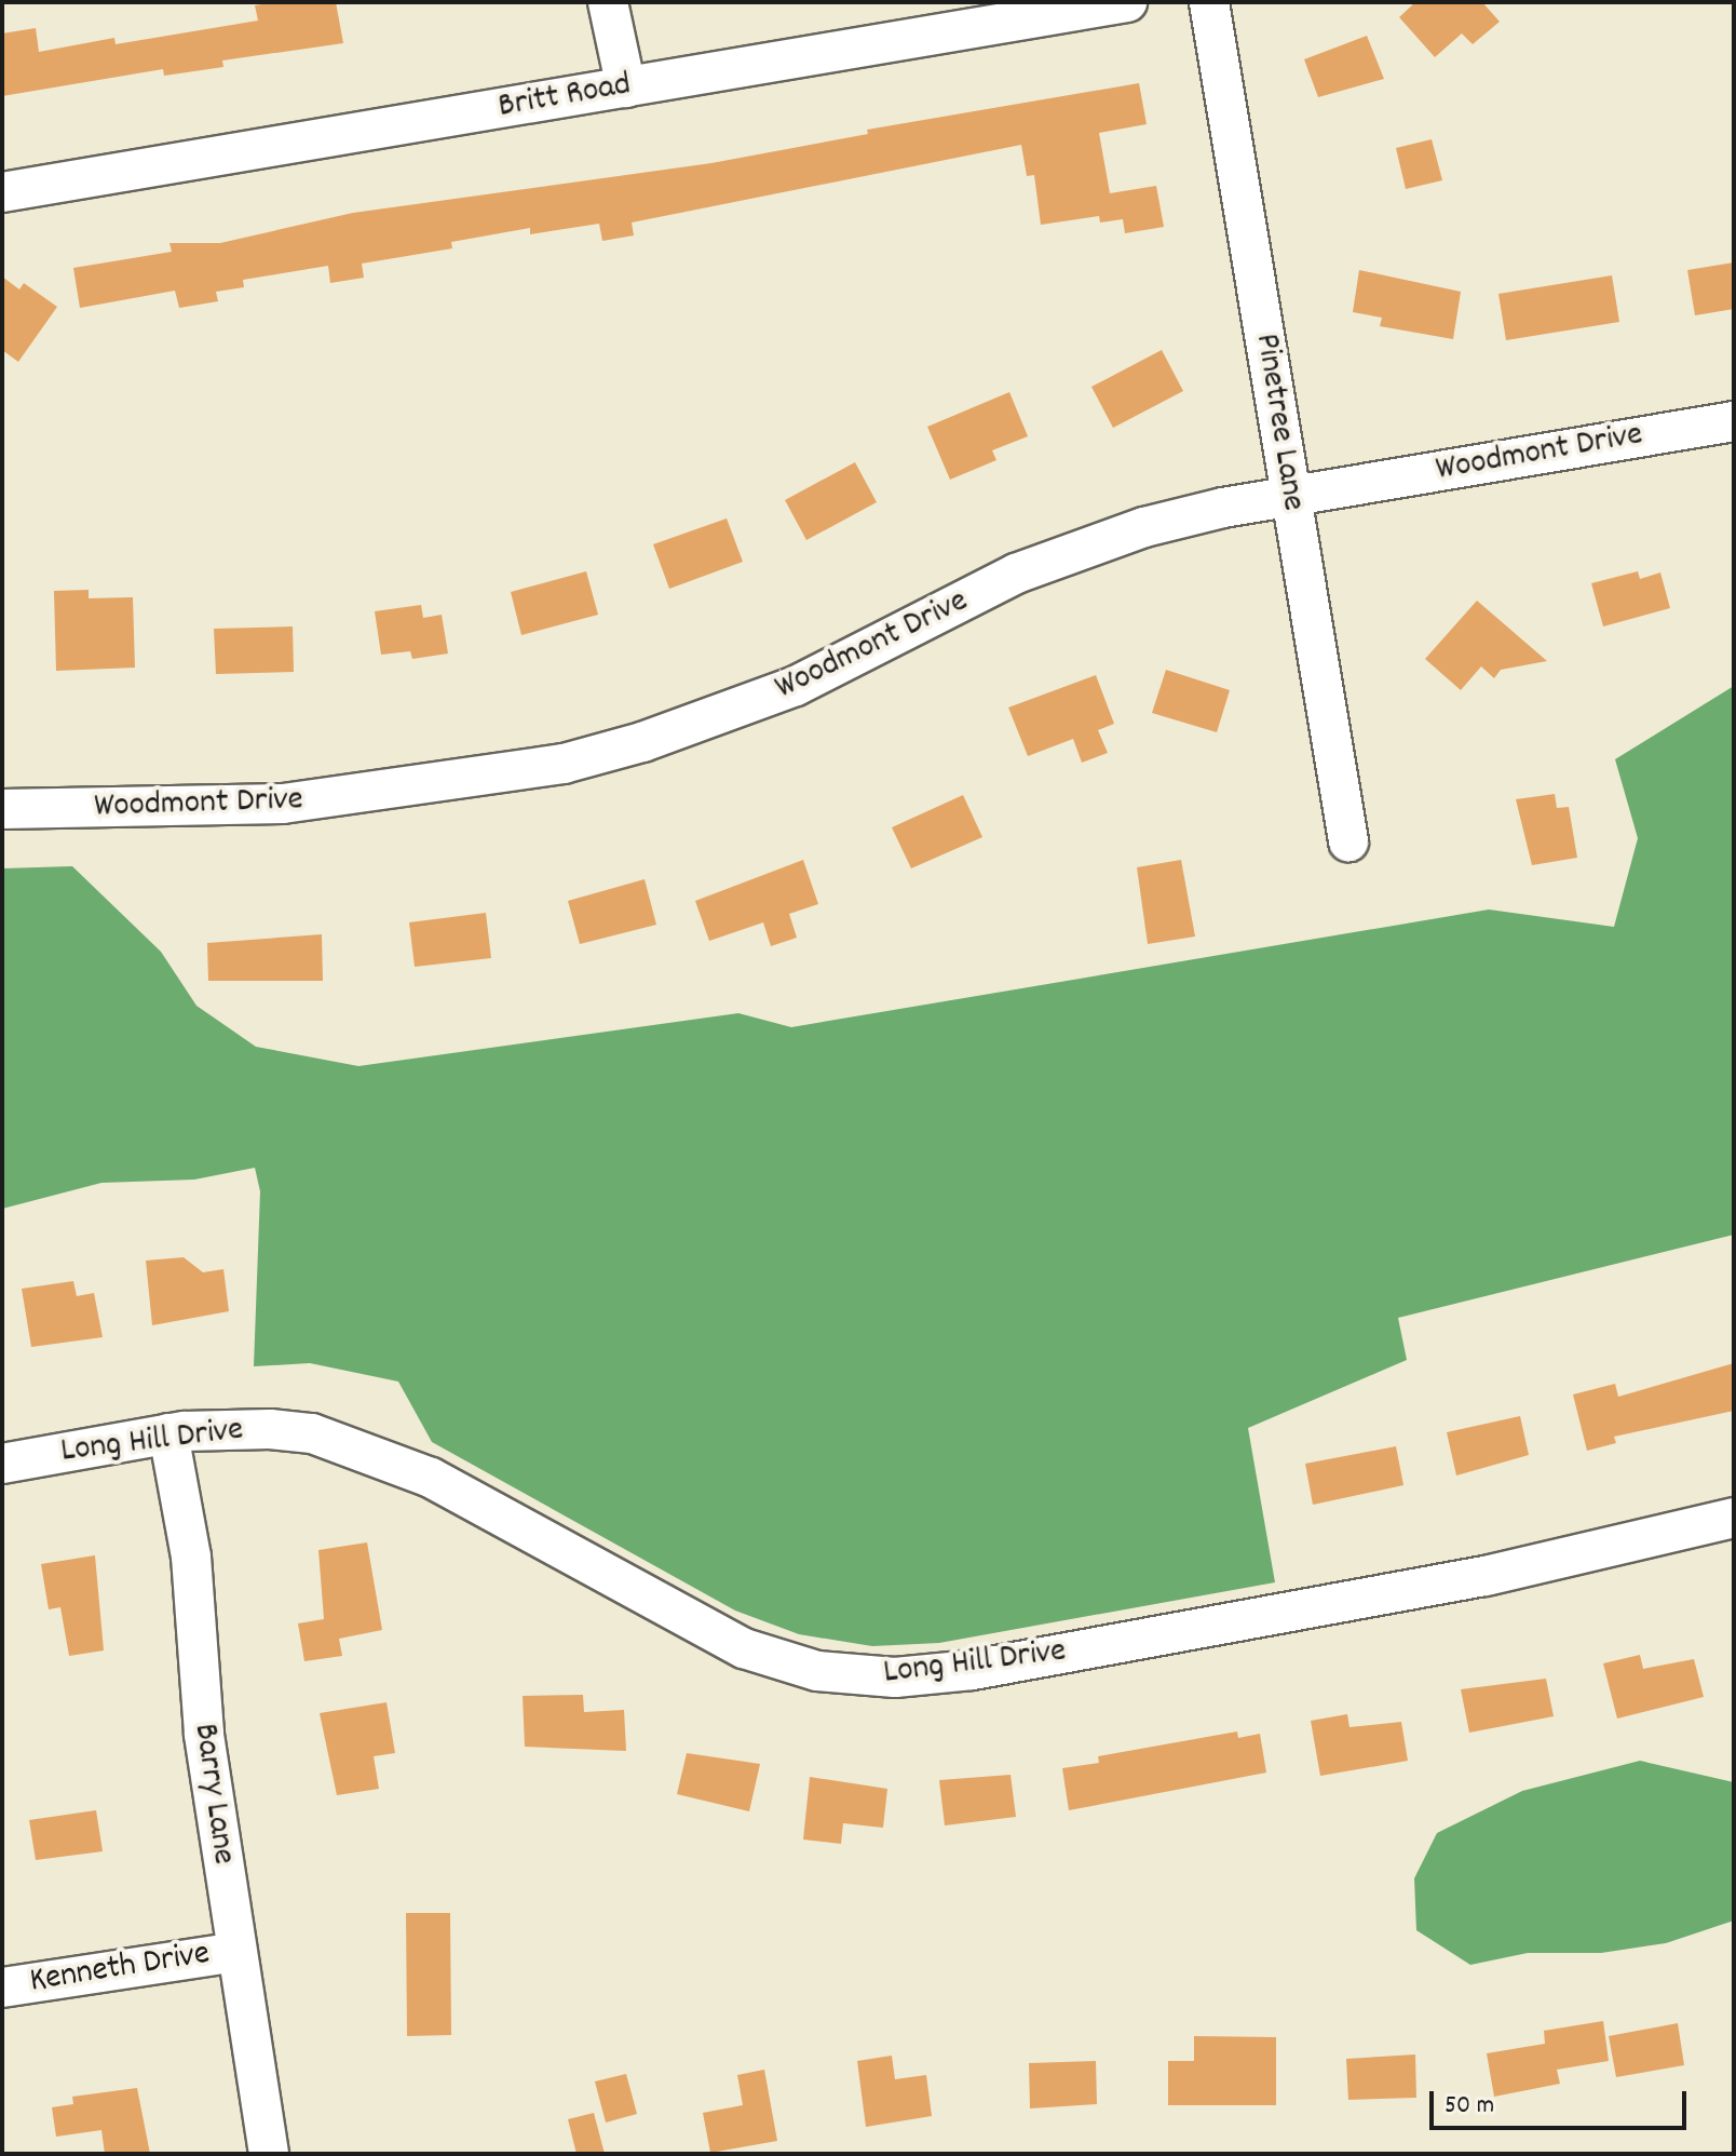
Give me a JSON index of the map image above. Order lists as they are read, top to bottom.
{
  "streets": {
    "street": [
      "Britt Road",
      "Pinetree Lane",
      "Woodmont Drive",
      "Long Hill Drive",
      "Barry Lane",
      "Kenneth Drive"
    ]
  },
  "crossings": [
    ["Pinetree Lane", "Woodmont Drive"],
    ["Long Hill Drive", "Barry Lane"],
    ["Barry Lane", "Kenneth Drive"]
  ],
  "scale_bar": "50 m"
}
